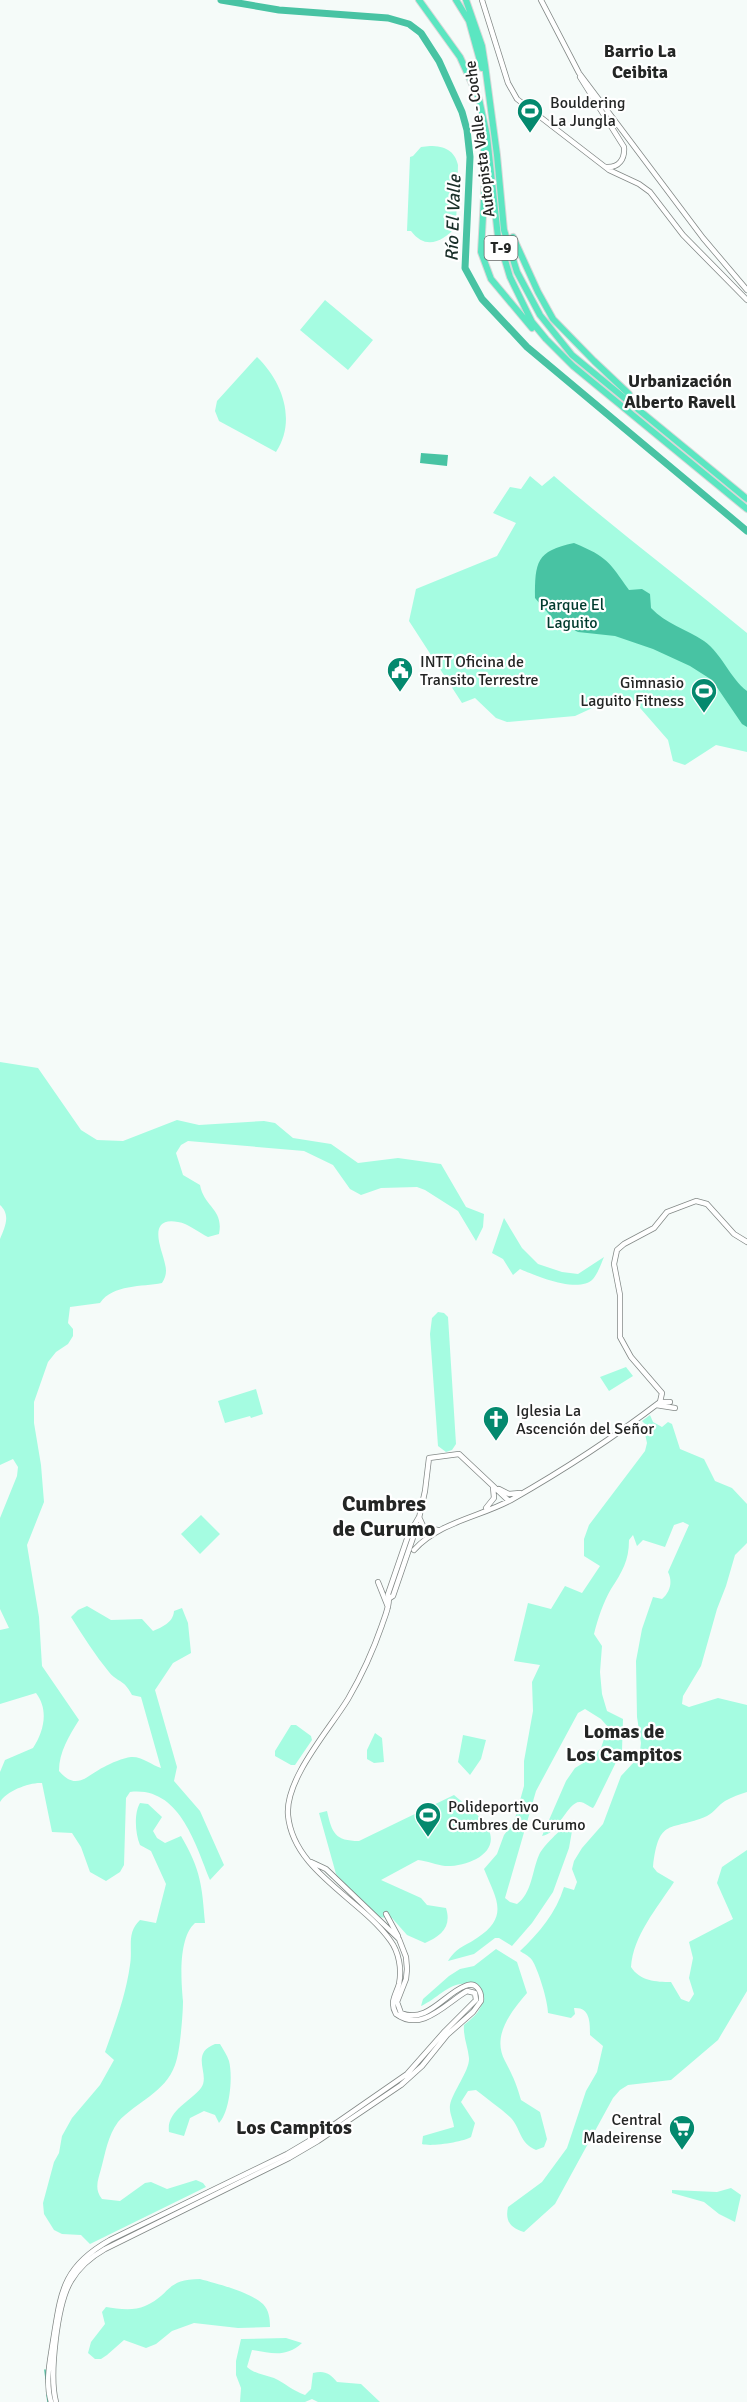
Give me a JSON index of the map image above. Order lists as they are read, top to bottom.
{
  "streets": {
    "highway": ["Autopista Valle - Coche", "T-9"]
  },
  "crossings": [
    ["Autopista Valle - Coche", "T-9"]
  ],
  "districts": [
    "Barrio La Ceibita",
    "Urbanización Alberto Ravell",
    "Cumbres de Curumo",
    "Lomas de Los Campitos",
    "Los Campitos"
  ],
  "water": ["Río El Valle"],
  "parks": ["Parque El Laguito"],
  "places": {
    "sports": ["Bouldering La Jungla", "Gimnasio Laguito Fitness", "Polideportivo Cumbres de Curumo"],
    "public building": ["INTT Oficina de Transito Terrestre"],
    "church": ["Iglesia La Ascención del Señor"],
    "supermarket": ["Central Madeirense"]
  }
}
